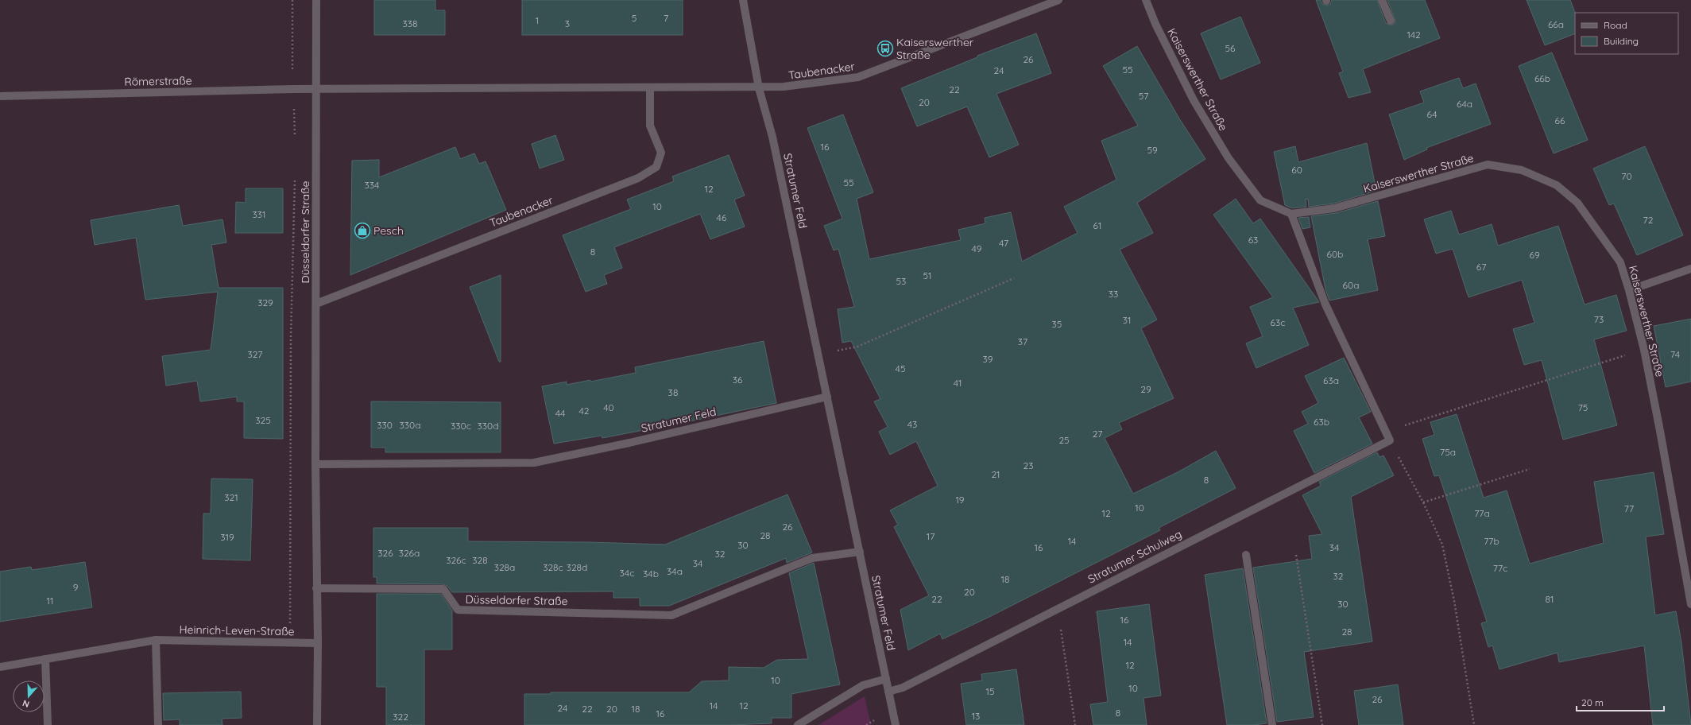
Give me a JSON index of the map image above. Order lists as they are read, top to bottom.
{
  "streets": {
    "street": [
      "Taubenacker",
      "Kaiserswerther Straße",
      "Römerstraße",
      "Stratumer Feld",
      "Düsseldorfer Straße",
      "Stratumer Schulweg",
      "Heinrich-Leven-Straße"
    ]
  },
  "crossings": [
    ["Taubenacker", "Römerstraße"],
    ["Taubenacker", "Stratumer Feld"],
    ["Taubenacker", "Düsseldorfer Straße"],
    ["Römerstraße", "Düsseldorfer Straße"],
    ["Stratumer Feld", "Düsseldorfer Straße"],
    ["Stratumer Feld", "Stratumer Schulweg"],
    ["Düsseldorfer Straße", "Heinrich-Leven-Straße"]
  ],
  "places": {
    "bus stop": ["Kaiserswerther Straße"],
    "shop": ["Pesch"]
  },
  "house_numbers": [
    "5",
    "7",
    "1",
    "338",
    "3",
    "66a",
    "142",
    "56",
    "26",
    "55",
    "24",
    "66b",
    "22",
    "57",
    "20",
    "64a",
    "64",
    "66",
    "16",
    "59",
    "60",
    "70",
    "55",
    "334",
    "12",
    "10",
    "331",
    "46",
    "72",
    "61",
    "63",
    "47",
    "49",
    "8",
    "60b",
    "69",
    "67",
    "51",
    "53",
    "60a",
    "33",
    "329",
    "73",
    "31",
    "63c",
    "35",
    "37",
    "327",
    "74",
    "39",
    "45",
    "36",
    "63a",
    "41",
    "29",
    "38",
    "40",
    "75",
    "42",
    "44",
    "325",
    "63b",
    "43",
    "330",
    "330a",
    "330c",
    "330d",
    "27",
    "25",
    "75a",
    "23",
    "21",
    "8",
    "321",
    "19",
    "10",
    "77",
    "12",
    "77a",
    "26",
    "28",
    "17",
    "319",
    "14",
    "77b",
    "30",
    "16",
    "34",
    "326",
    "326a",
    "32",
    "326c",
    "328",
    "34",
    "328a",
    "328c",
    "328d",
    "77c",
    "34a",
    "34c",
    "34b",
    "32",
    "18",
    "9",
    "20",
    "22",
    "81",
    "11",
    "30",
    "16",
    "28",
    "14",
    "12",
    "10",
    "10",
    "15",
    "26",
    "14",
    "12",
    "24",
    "22",
    "20",
    "18",
    "8",
    "16",
    "13",
    "322"
  ],
  "legend": ["Road", "Building"],
  "scale_bar": "20 m",
  "north": "bottom"
}
